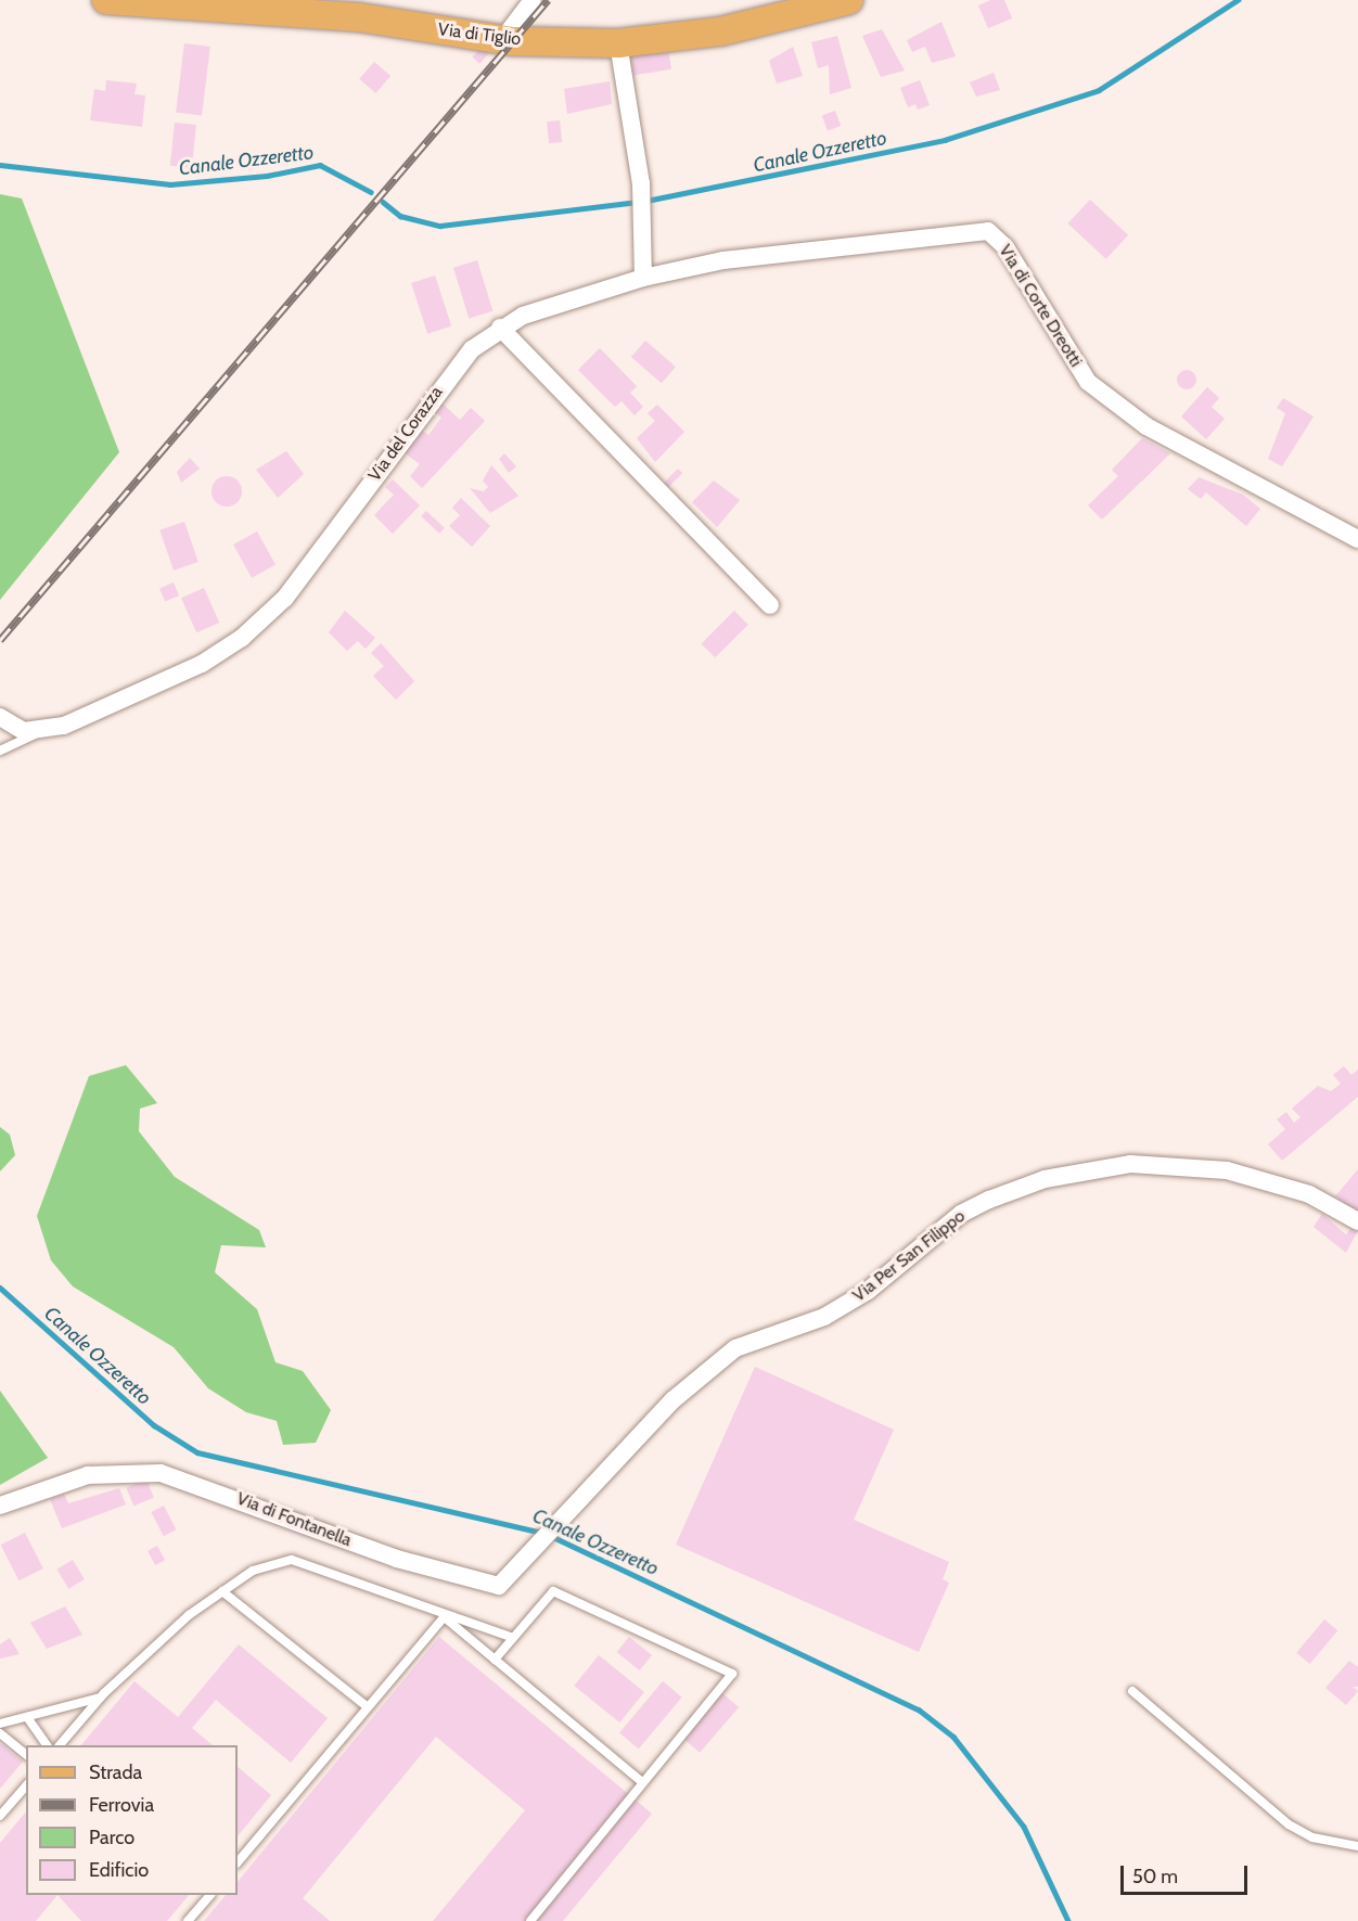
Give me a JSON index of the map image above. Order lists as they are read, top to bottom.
{
  "streets": {
    "main road": ["Via di Tiglio"],
    "street": [
      "Via di Corte Dreotti",
      "Via del Corazza",
      "Via Per San Filippo",
      "Via di Fontanella"
    ]
  },
  "crossings": [
    ["Via di Corte Dreotti", "Via del Corazza"],
    ["Via Per San Filippo", "Via di Fontanella"]
  ],
  "water": ["Canale Ozzeretto"],
  "legend": [
    "Strada",
    "Ferrovia",
    "Parco",
    "Edificio"
  ],
  "scale_bar": "50 m"
}
